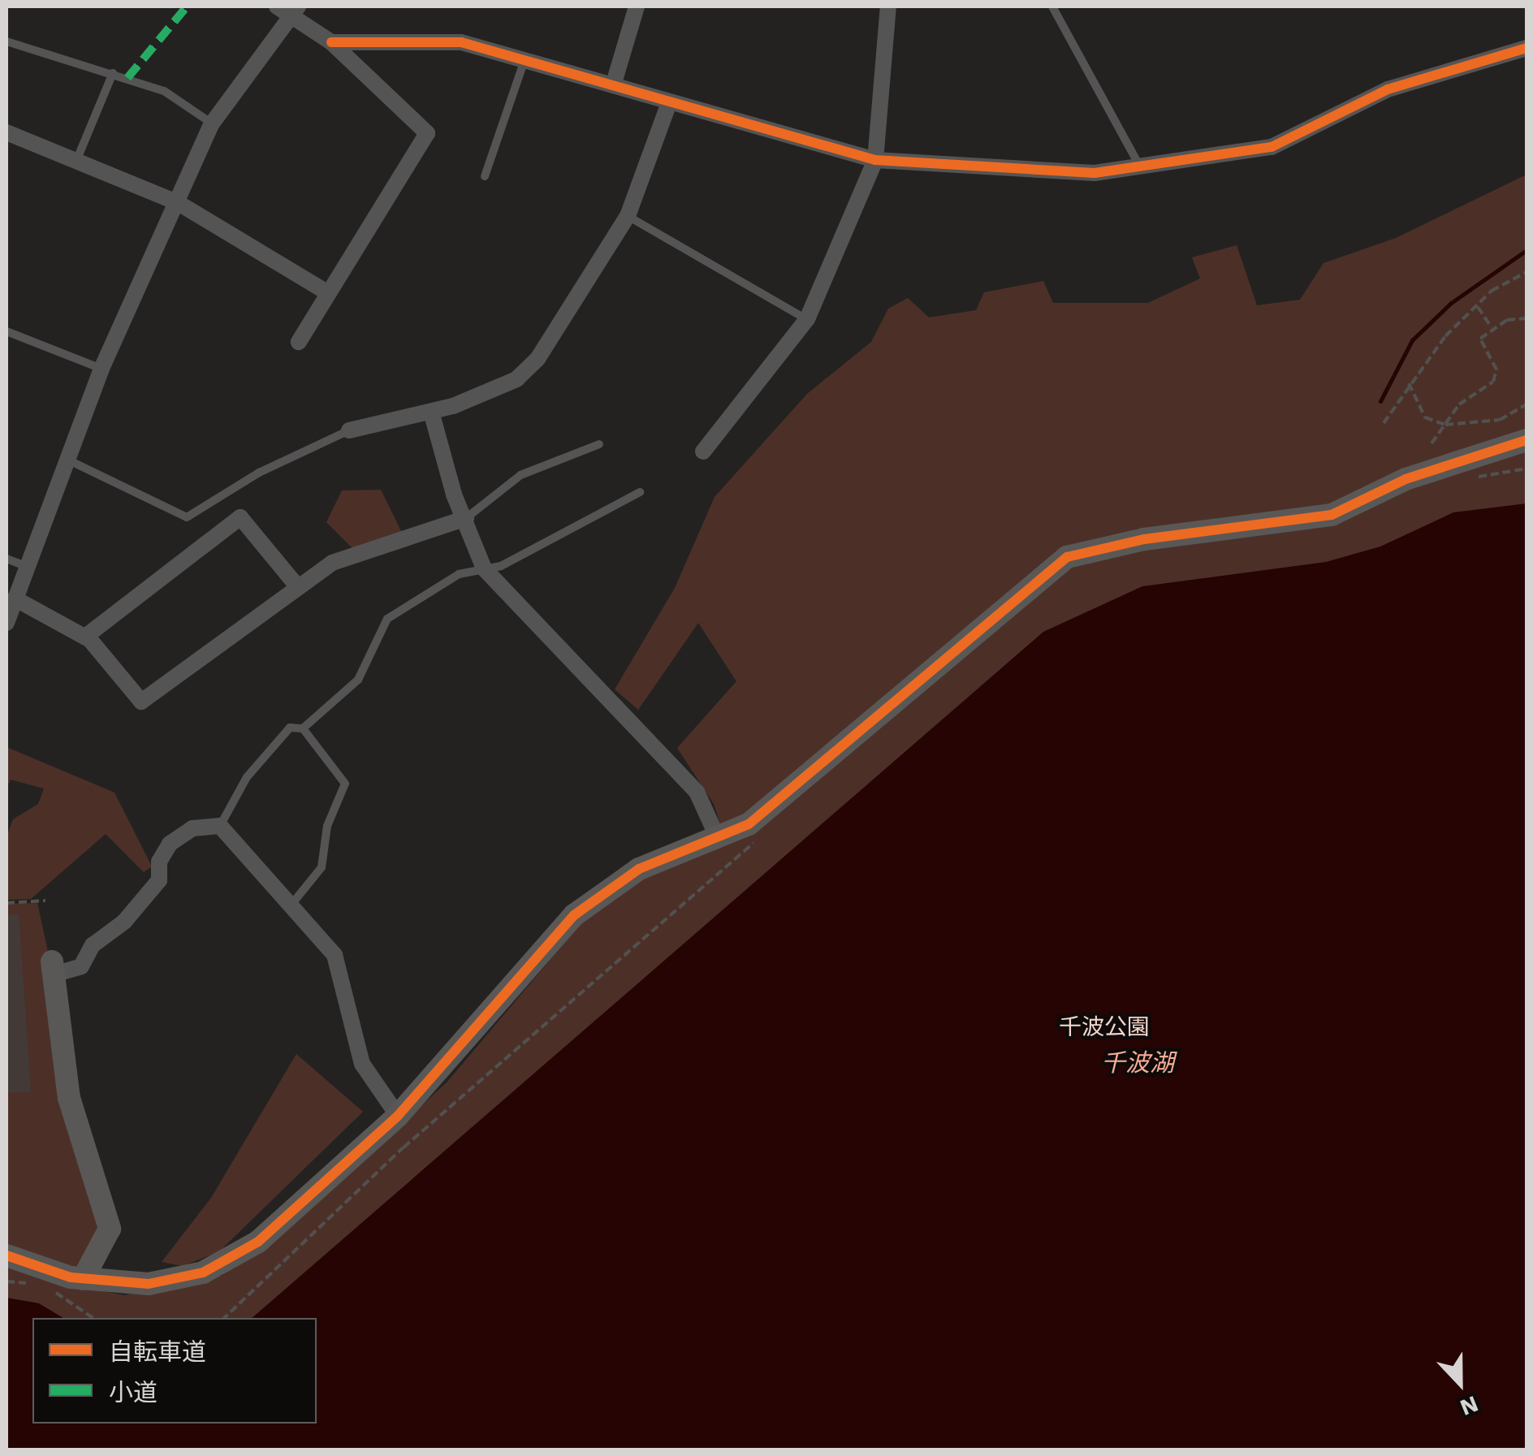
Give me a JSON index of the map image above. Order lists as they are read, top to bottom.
{
  "water": ["千波湖"],
  "parks": ["千波公園"],
  "legend": ["自転車道", "小道"],
  "north": "bottom"
}
